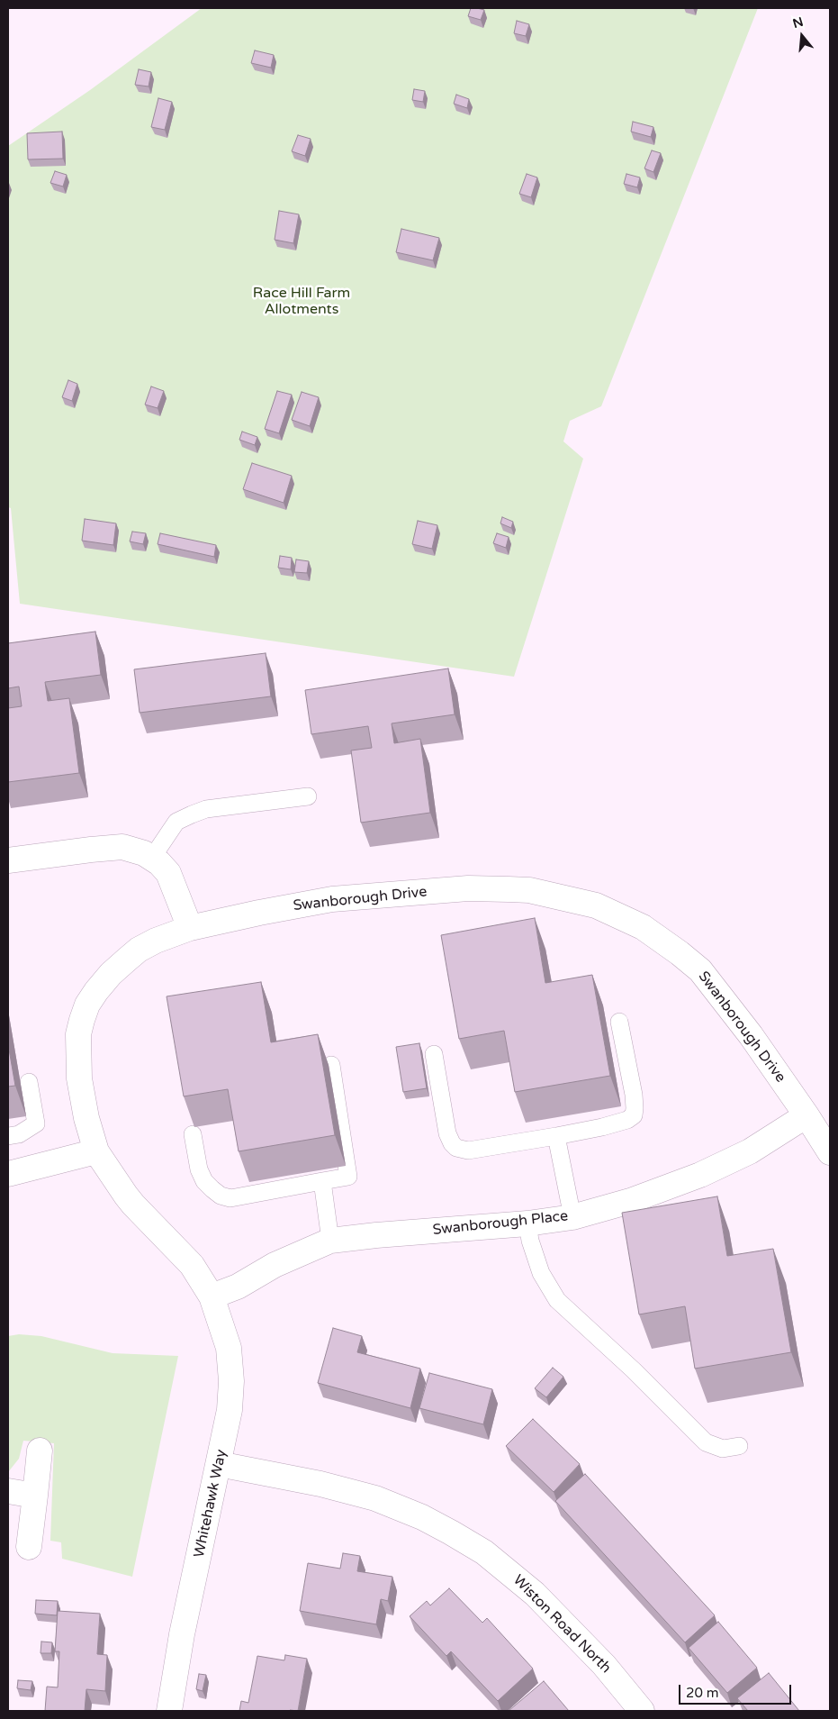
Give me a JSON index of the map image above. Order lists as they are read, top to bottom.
{
  "streets": {
    "street": [
      "Swanborough Drive",
      "Swanborough Place",
      "Whitehawk Way",
      "Wiston Road North"
    ]
  },
  "crossings": [
    ["Swanborough Drive", "Swanborough Place"],
    ["Swanborough Drive", "Whitehawk Way"],
    ["Swanborough Place", "Whitehawk Way"],
    ["Whitehawk Way", "Wiston Road North"]
  ],
  "parks": ["Race Hill Farm Allotments"],
  "scale_bar": "20 m",
  "north": "top"
}
